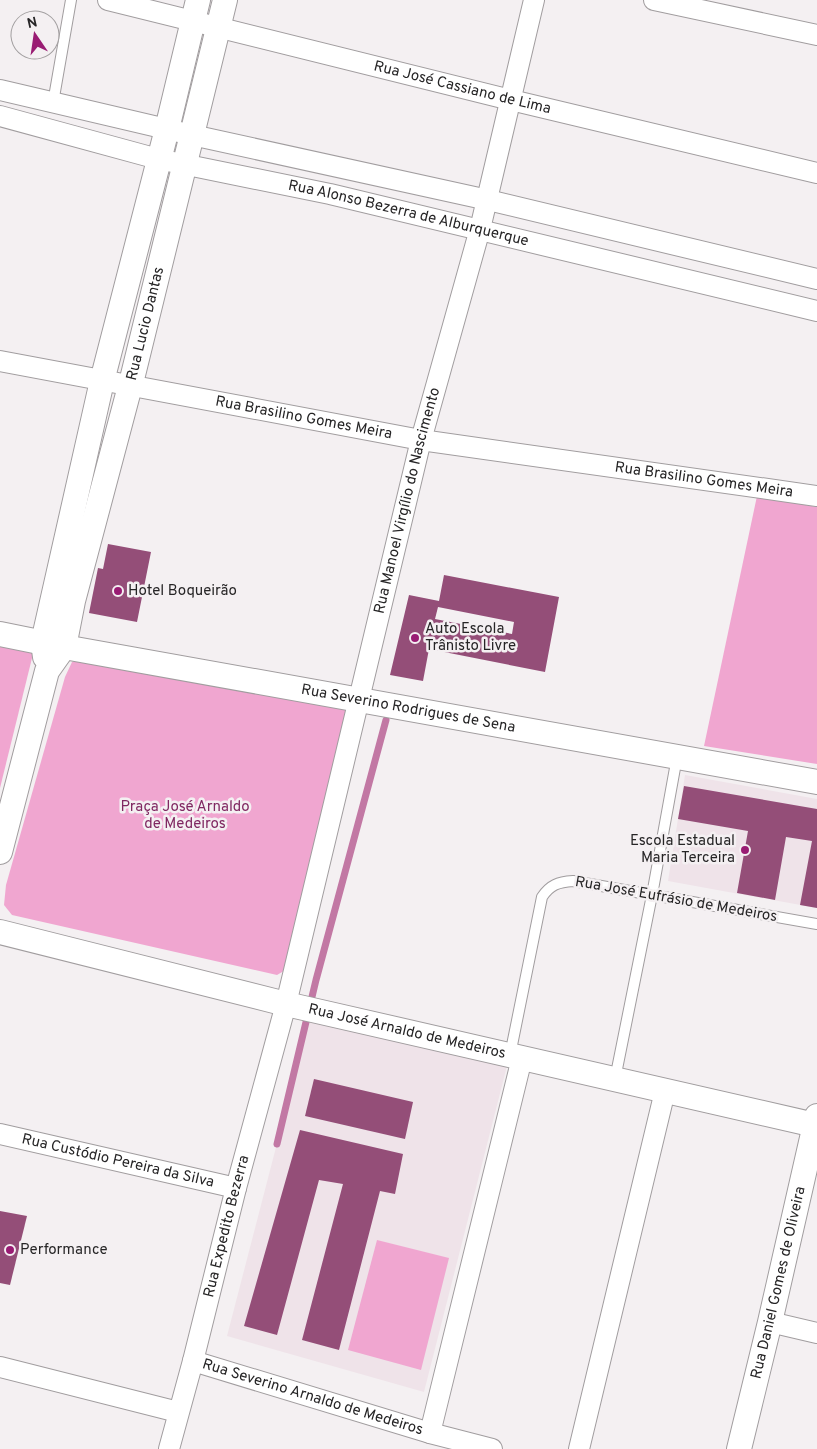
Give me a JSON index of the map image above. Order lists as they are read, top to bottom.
{
  "streets": {
    "street": [
      "Rua José Cassiano de Lima",
      "Rua Alonso Bezerra de Alburquerque",
      "Rua Lucio Dantas",
      "Rua Brasilino Gomes Meira",
      "Rua Manoel Virgílio do Nascimento",
      "Rua Severino Rodrigues de Sena",
      "Rua José Arnaldo de Medeiros",
      "Rua Custódio Pereira da Silva",
      "Rua Expedito Bezerra",
      "Rua Daniel Gomes de Oliveira",
      "Rua Severino Arnaldo de Medeiros"
    ],
    "lane": ["Rua José Eufrásio de Medeiros"]
  },
  "crossings": [
    ["Rua José Cassiano de Lima", "Rua Lucio Dantas"],
    ["Rua José Cassiano de Lima", "Rua Manoel Virgílio do Nascimento"],
    ["Rua Alonso Bezerra de Alburquerque", "Rua Lucio Dantas"],
    ["Rua Alonso Bezerra de Alburquerque", "Rua Manoel Virgílio do Nascimento"],
    ["Rua Lucio Dantas", "Rua Brasilino Gomes Meira"],
    ["Rua Lucio Dantas", "Rua Severino Rodrigues de Sena"],
    ["Rua Brasilino Gomes Meira", "Rua Manoel Virgílio do Nascimento"],
    ["Rua Manoel Virgílio do Nascimento", "Rua Severino Rodrigues de Sena"],
    ["Rua Manoel Virgílio do Nascimento", "Rua José Arnaldo de Medeiros"],
    ["Rua Manoel Virgílio do Nascimento", "Rua Expedito Bezerra"],
    ["Rua José Eufrásio de Medeiros", "Rua José Arnaldo de Medeiros"],
    ["Rua José Arnaldo de Medeiros", "Rua Expedito Bezerra"],
    ["Rua José Arnaldo de Medeiros", "Rua Daniel Gomes de Oliveira"],
    ["Rua Custódio Pereira da Silva", "Rua Expedito Bezerra"],
    ["Rua Expedito Bezerra", "Rua Severino Arnaldo de Medeiros"]
  ],
  "parks": ["Praça José Arnaldo de Medeiros"],
  "places": [
    "Hotel Boqueirão",
    "Auto Escola Trânisto Livre",
    "Escola Estadual Maria Terceira",
    "Performance"
  ],
  "north": "top"
}
